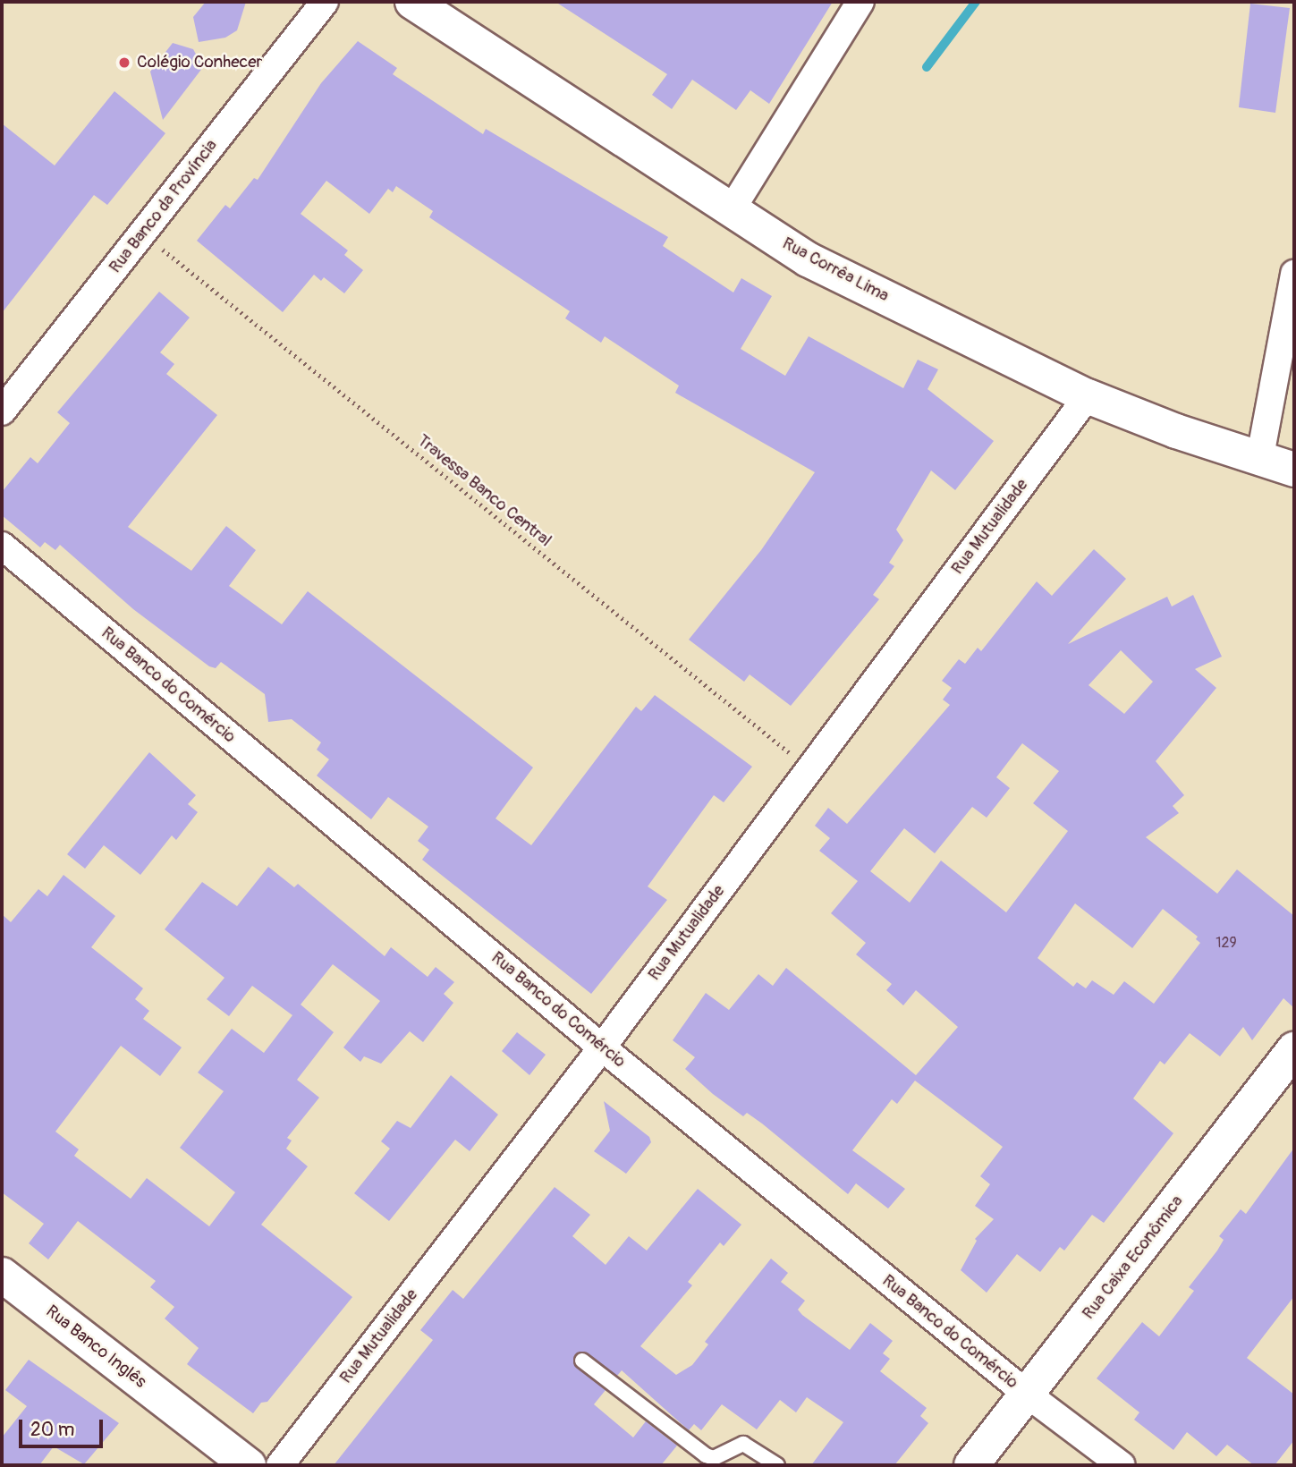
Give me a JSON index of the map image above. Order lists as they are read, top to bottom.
{
  "streets": {
    "street": [
      "Rua Banco da Província",
      "Rua Corrêa Lima",
      "Rua Mutualidade",
      "Rua Banco do Comércio",
      "Rua Caixa Econômica",
      "Rua Banco Inglês"
    ],
    "path": ["Travessa Banco Central"]
  },
  "crossings": [
    ["Rua Banco da Província", "Travessa Banco Central"],
    ["Rua Corrêa Lima", "Rua Mutualidade"],
    ["Travessa Banco Central", "Rua Mutualidade"],
    ["Rua Mutualidade", "Rua Banco do Comércio"],
    ["Rua Banco do Comércio", "Rua Caixa Econômica"]
  ],
  "places": ["Colégio Conhecer"],
  "house_numbers": ["129"],
  "scale_bar": "20 m"
}
